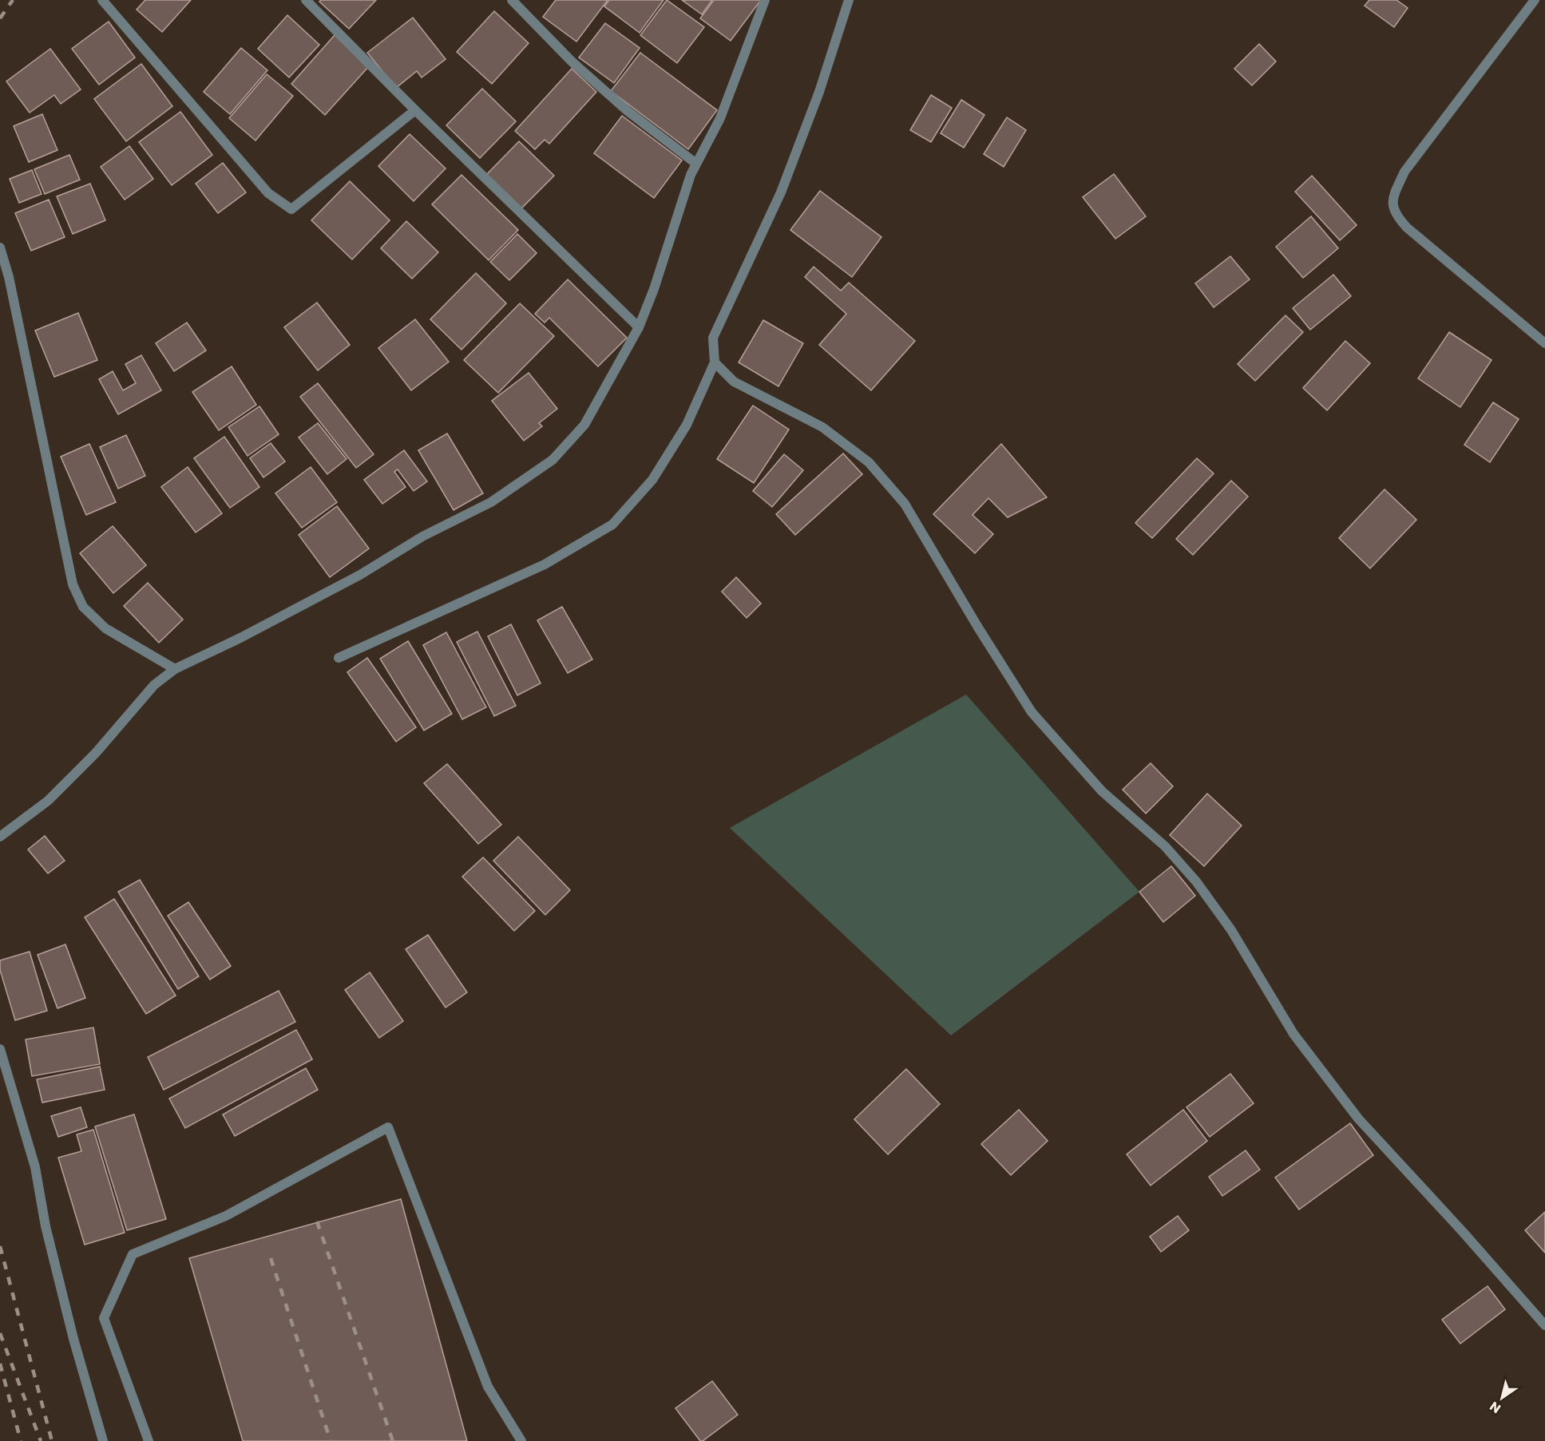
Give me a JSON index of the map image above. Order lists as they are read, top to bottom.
{
  "north": "bottom left"
}
